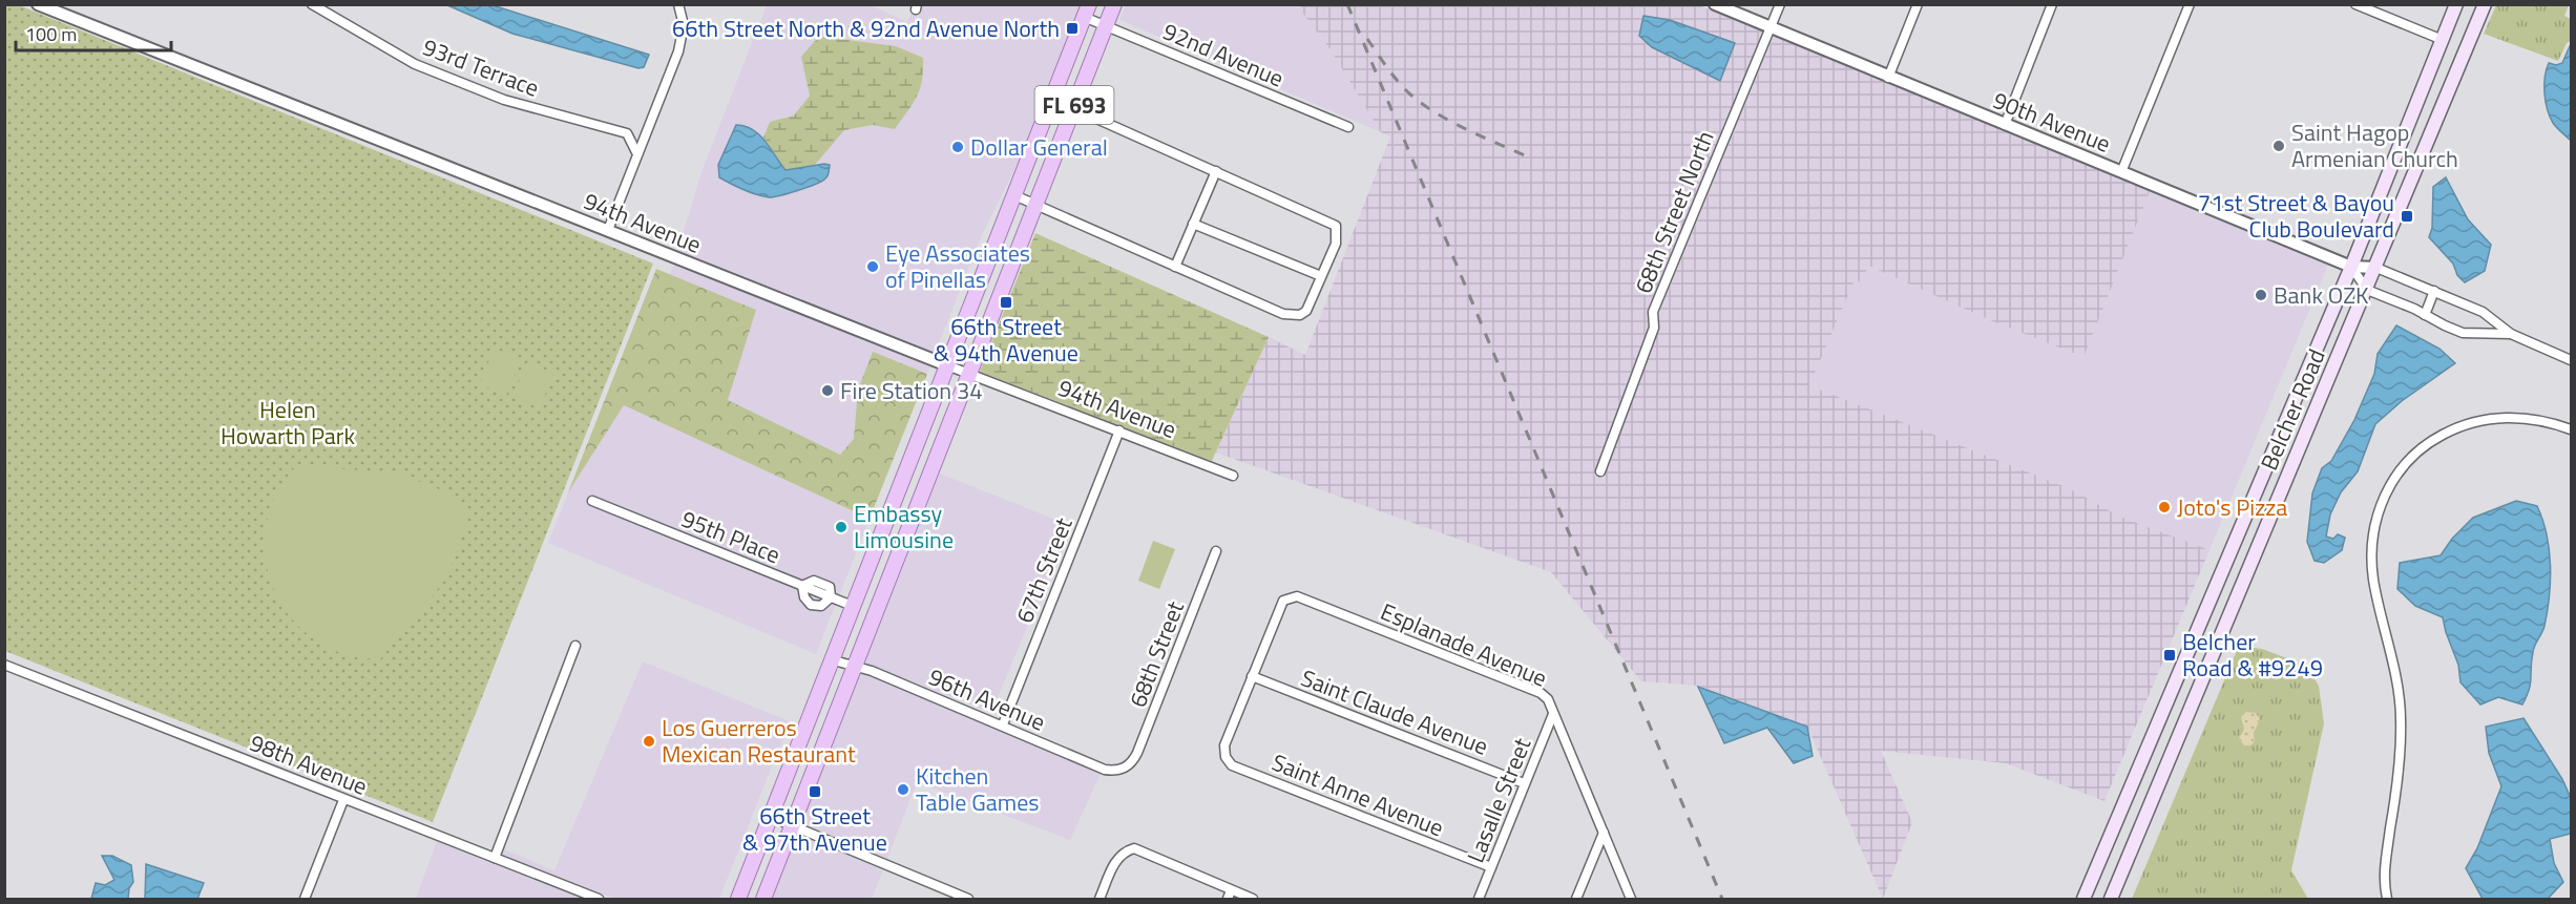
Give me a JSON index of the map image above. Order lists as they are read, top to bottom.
{
  "streets": {
    "main road": ["FL 693", "Belcher Road"],
    "street": [
      "92nd Avenue",
      "93rd Terrace",
      "90th Avenue",
      "68th Street North",
      "94th Avenue",
      "95th Place",
      "67th Street",
      "Esplanade Avenue",
      "68th Street",
      "96th Avenue",
      "Saint Claude Avenue",
      "98th Avenue",
      "Saint Anne Avenue",
      "Lasalle Street"
    ]
  },
  "crossings": [
    ["92nd Avenue", "FL 693"],
    ["FL 693", "94th Avenue"],
    ["FL 693", "95th Place"],
    ["FL 693", "96th Avenue"],
    ["90th Avenue", "68th Street North"],
    ["90th Avenue", "Belcher Road"],
    ["94th Avenue", "67th Street"],
    ["67th Street", "96th Avenue"],
    ["Esplanade Avenue", "Saint Claude Avenue"],
    ["Esplanade Avenue", "Saint Anne Avenue"],
    ["Esplanade Avenue", "Lasalle Street"],
    ["68th Street", "96th Avenue"],
    ["Saint Claude Avenue", "Saint Anne Avenue"],
    ["Saint Claude Avenue", "Lasalle Street"],
    ["Saint Anne Avenue", "Lasalle Street"]
  ],
  "parks": ["Helen Howarth Park"],
  "places": {
    "transit": [
      "66th Street North & 92nd Avenue North",
      "71st Street & Bayou Club Boulevard",
      "66th Street & 94th Avenue",
      "Belcher Road & #9249",
      "66th Street & 97th Avenue"
    ],
    "other": [
      "Saint Hagop Armenian Church",
      "Dollar General",
      "Eye Associates of Pinellas",
      "Bank OZK",
      "Fire Station 34",
      "Joto's Pizza",
      "Embassy Limousine",
      "Los Guerreros Mexican Restaurant",
      "Kitchen Table Games"
    ]
  },
  "scale_bar": "100 m"
}
